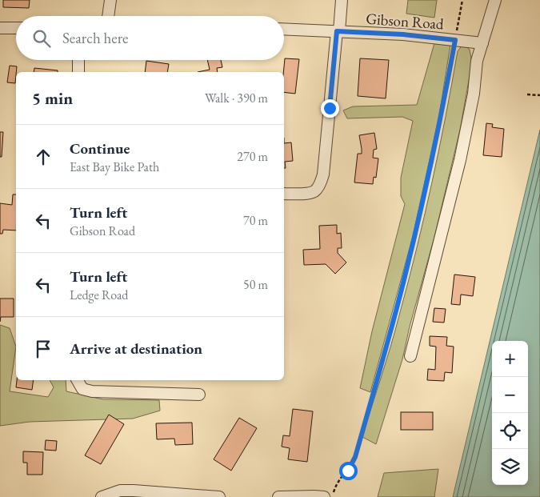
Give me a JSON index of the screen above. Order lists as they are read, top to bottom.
{
  "streets": {
    "street": ["Gibson Road"]
  },
  "page": {
    "search": "Search here",
    "heading": ["5 min", "Walk · 390 m"],
    "list": [
      ["Continue", "East Bay Bike Path", "270 m"],
      ["Turn left", "Gibson Road", "70 m"],
      ["Turn left", "Ledge Road", "50 m"],
      "Arrive at destination"
    ],
    "map_buttons": ["+", "−"]
  }
}
